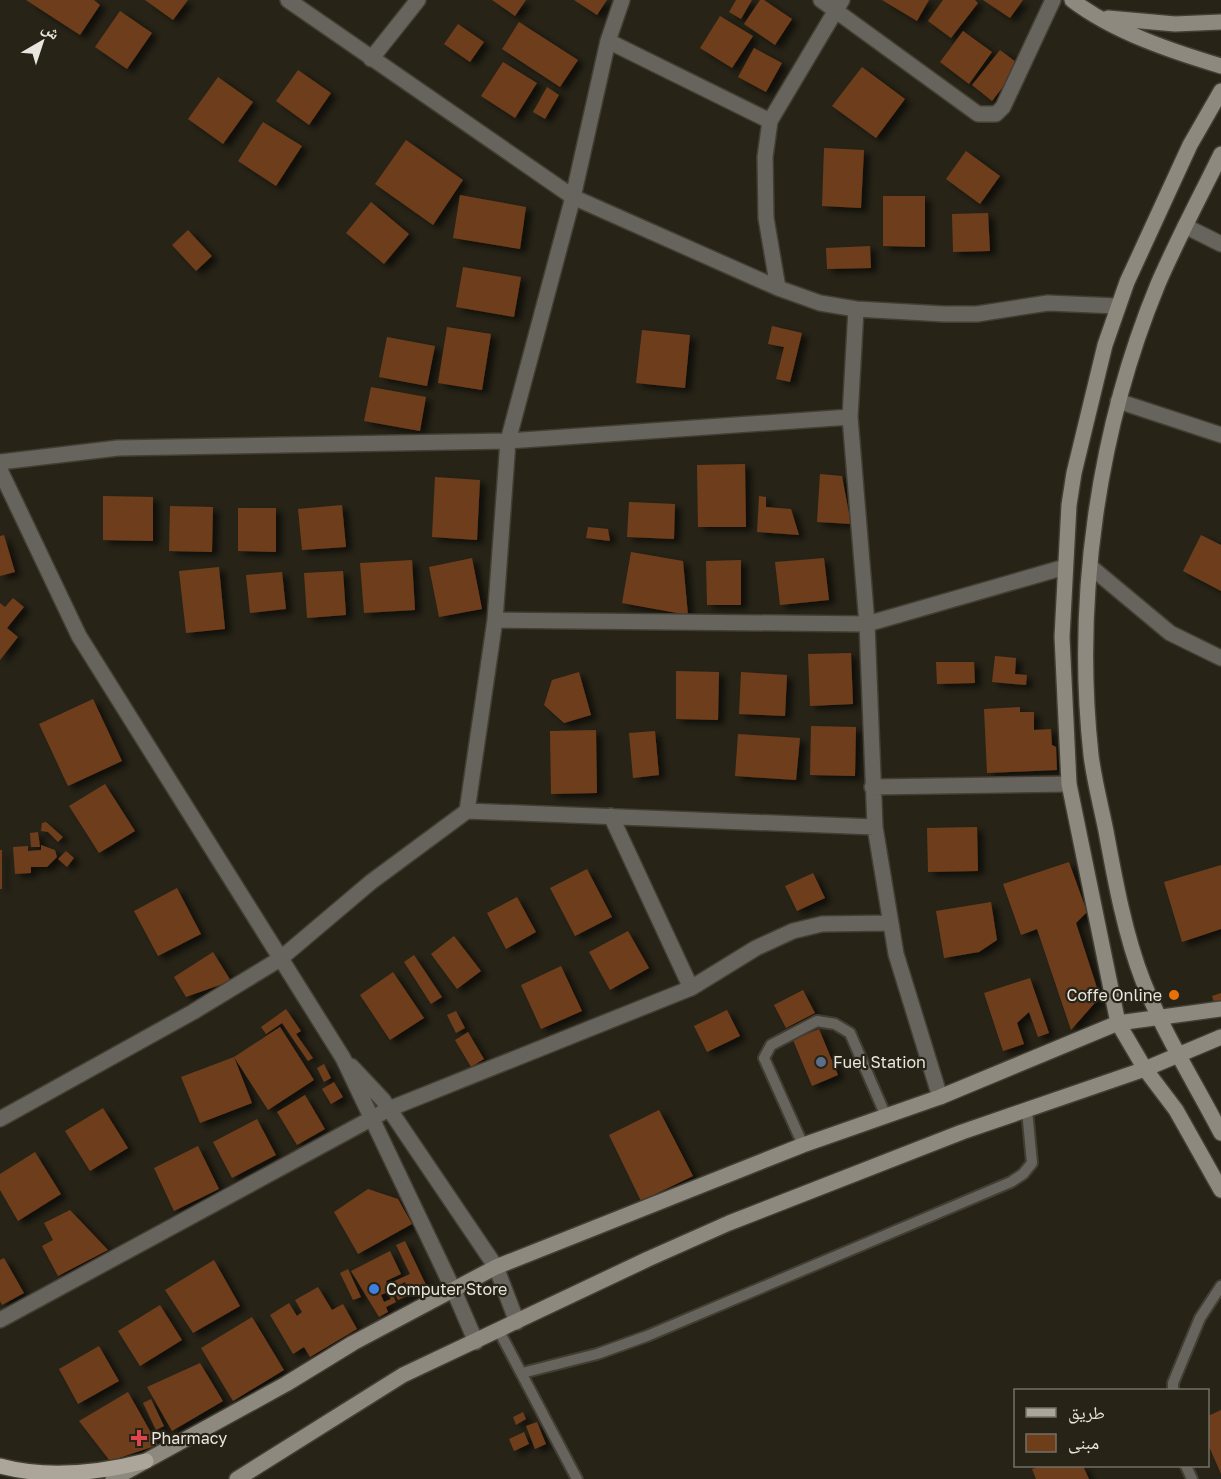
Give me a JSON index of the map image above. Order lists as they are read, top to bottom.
{
  "places": {
    "other": ["Coffe Online", "Fuel Station", "Computer Store"],
    "health": ["Pharmacy"]
  },
  "legend": ["طريق", "مبنى"],
  "north": "top right"
}
